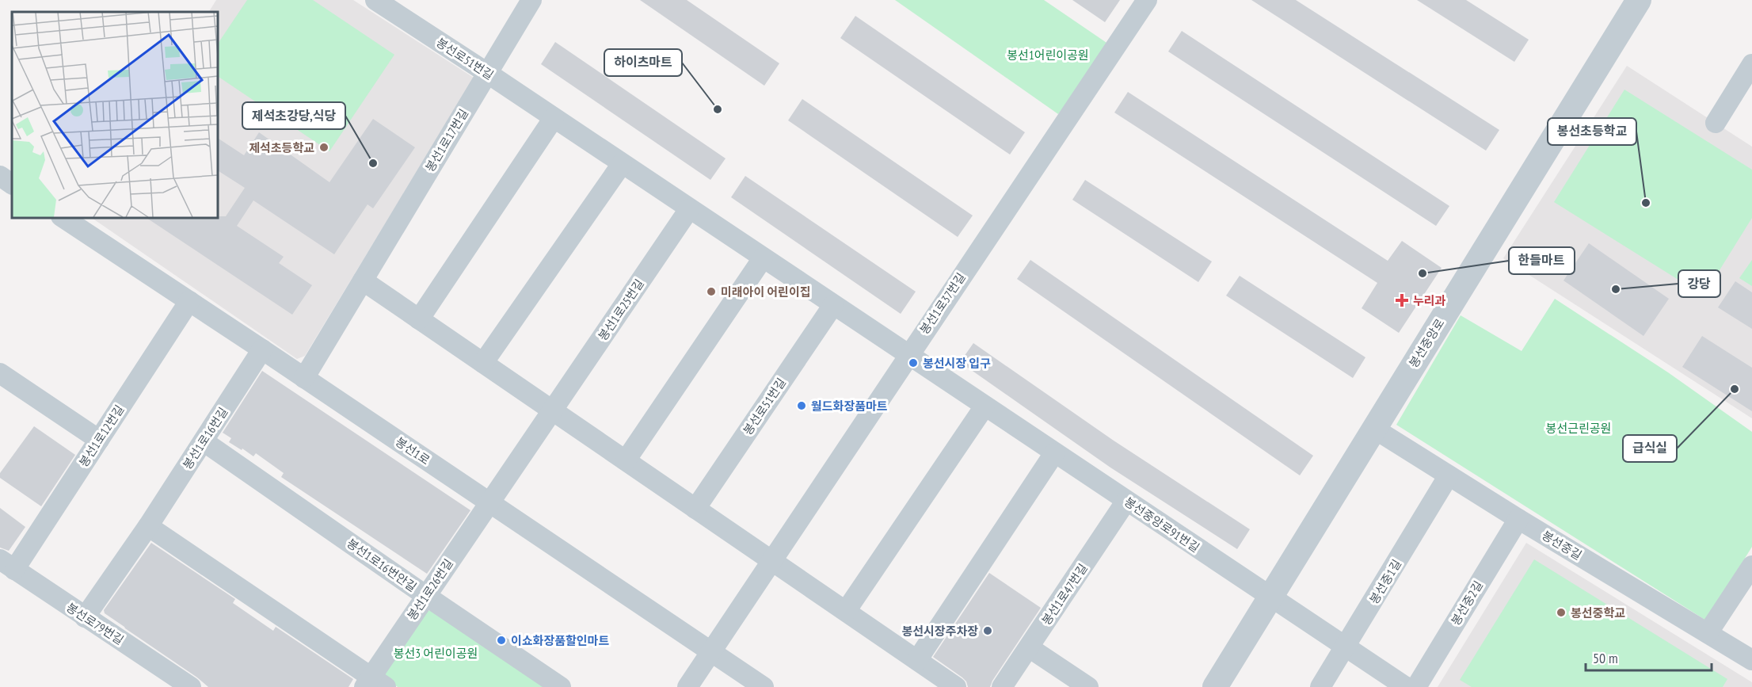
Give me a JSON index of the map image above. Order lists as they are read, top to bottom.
{
  "streets": {
    "street": [
      "봉선로51번길",
      "봉선1로17번길",
      "봉선1로37번길",
      "봉선1로25번길",
      "봉선중앙로",
      "봉선1로12번길",
      "봉선1로16번길",
      "봉선1로",
      "봉선중앙로91번길",
      "봉선중길",
      "봉선1로16번안길",
      "봉선중1길",
      "봉선1로26번길",
      "봉선1로47번길",
      "봉선중2길",
      "봉선로79번길"
    ]
  },
  "crossings": [
    ["봉선로51번길", "봉선1로17번길"],
    ["봉선로51번길", "봉선1로37번길"],
    ["봉선로51번길", "봉선1로25번길"],
    ["봉선로51번길", "봉선중앙로91번길"],
    ["봉선1로17번길", "봉선1로"],
    ["봉선1로37번길", "봉선1로"],
    ["봉선1로37번길", "봉선중앙로91번길"],
    ["봉선1로25번길", "봉선1로"],
    ["봉선1로25번길", "봉선1로26번길"],
    ["봉선중앙로", "봉선중앙로91번길"],
    ["봉선중앙로", "봉선중길"],
    ["봉선1로12번길", "봉선1로"],
    ["봉선1로12번길", "봉선로79번길"],
    ["봉선1로16번길", "봉선1로"],
    ["봉선1로16번길", "봉선1로16번안길"],
    ["봉선1로16번길", "봉선1로26번길"],
    ["봉선1로16번길", "봉선로79번길"],
    ["봉선1로", "봉선1로26번길"],
    ["봉선중앙로91번길", "봉선중1길"],
    ["봉선중앙로91번길", "봉선1로47번길"],
    ["봉선중길", "봉선중1길"],
    ["봉선중길", "봉선중2길"],
    ["봉선1로16번안길", "봉선1로26번길"]
  ],
  "parks": ["봉선1어린이공원", "봉선근린공원", "봉선3 어린이공원"],
  "places": {
    "other": [
      "하이츠마트",
      "제석초등학교",
      "제석초강당,식당",
      "봉선초등학교",
      "한들마트",
      "강당",
      "미래아이 어린이집",
      "봉선시장 입구",
      "급식실",
      "월드화장품마트",
      "봉선중학교",
      "봉선시장주차장",
      "이쇼화장품할인마트"
    ],
    "health": ["누리과"]
  },
  "scale_bar": "50 m"
}
